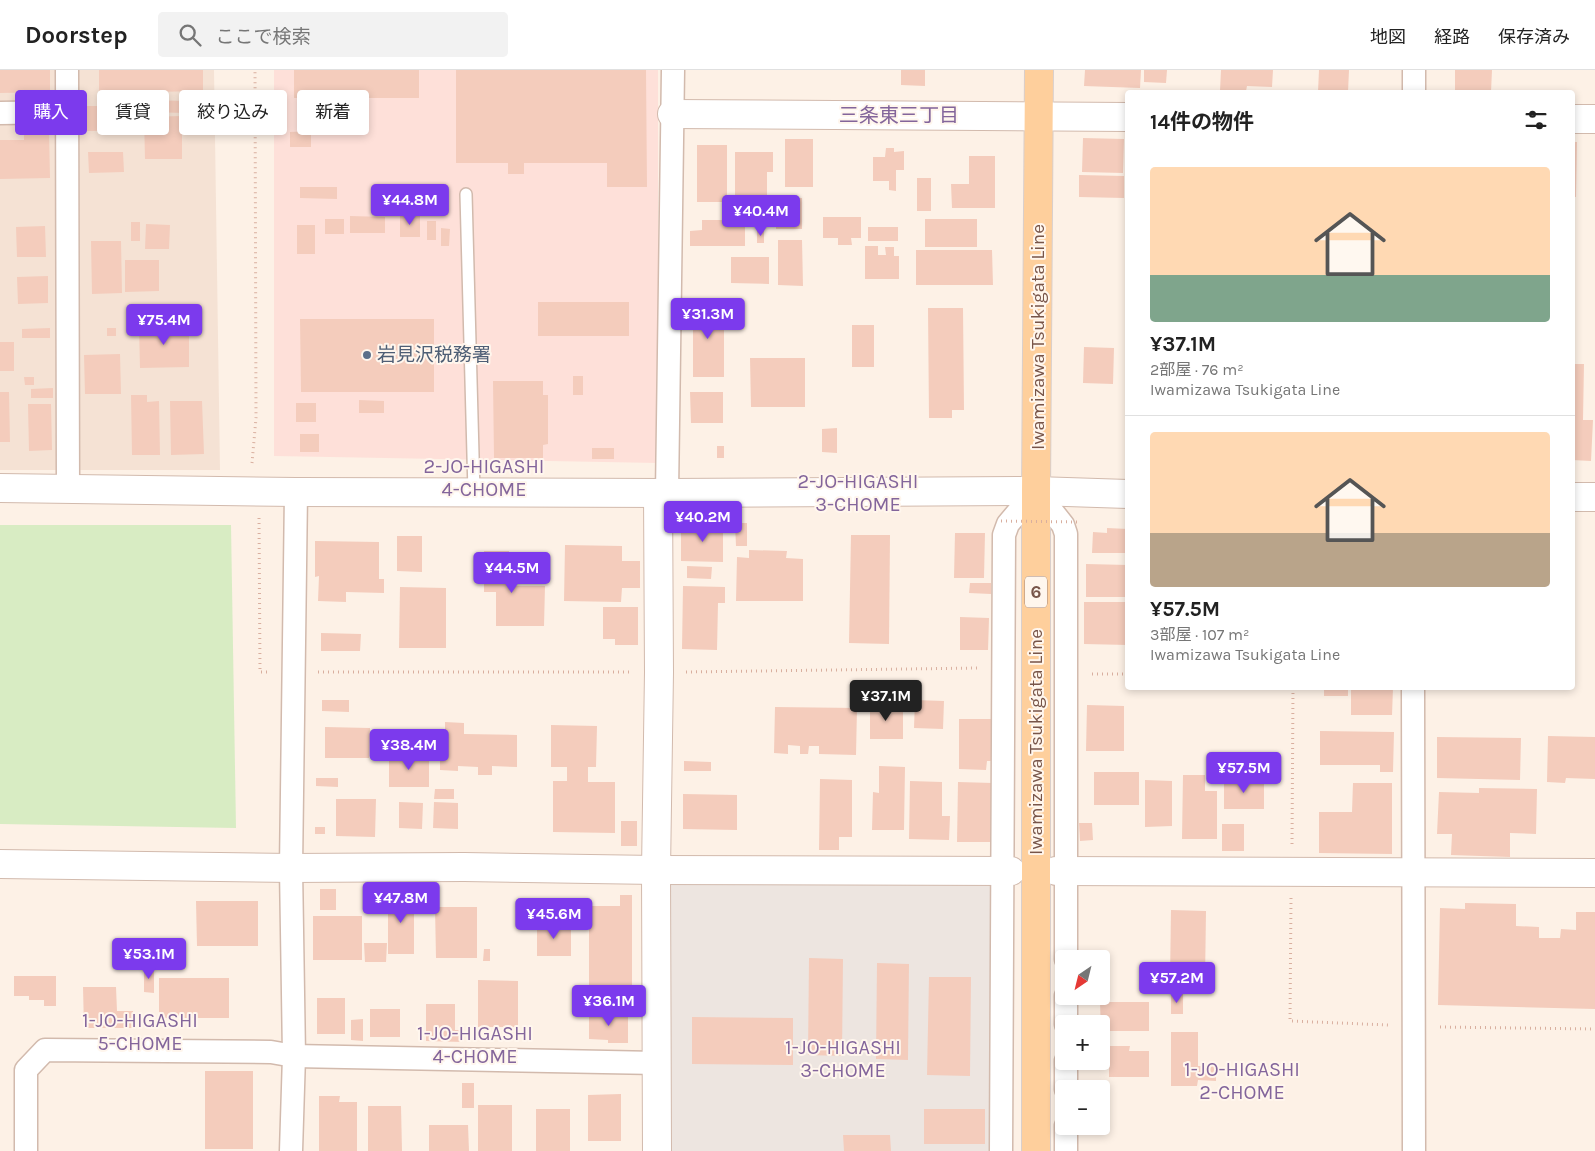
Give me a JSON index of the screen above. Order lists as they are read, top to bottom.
{
  "streets": {
    "main road": ["Iwamizawa Tsukigata Line", "6"]
  },
  "districts": [
    "三条東三丁目",
    "2-JO-HIGASHI 4-CHOME",
    "2-JO-HIGASHI 3-CHOME",
    "1-JO-HIGASHI 5-CHOME",
    "1-JO-HIGASHI 4-CHOME",
    "1-JO-HIGASHI 3-CHOME",
    "1-JO-HIGASHI 2-CHOME"
  ],
  "places": ["岩見沢税務署"],
  "north": "bottom left",
  "page": {
    "header": "Doorstep",
    "search": "ここで検索",
    "nav": ["地図", "経路", "保存済み"],
    "chip": [
      "購入",
      "賃貸",
      "絞り込み",
      "新着"
    ],
    "heading": "14件の物件",
    "list": [
      {
        "name": "¥37.1M",
        "note": "2部屋 · 76 m² · Iwamizawa Tsukigata Line"
      },
      {
        "name": "¥57.5M",
        "note": "3部屋 · 107 m² · Iwamizawa Tsukigata Line"
      }
    ],
    "price": [
      "¥44.8M",
      "¥40.4M",
      "¥31.3M",
      "¥75.4M",
      "¥40.2M",
      "¥44.5M",
      "¥37.1M",
      "¥38.4M",
      "¥57.5M",
      "¥47.8M",
      "¥45.6M",
      "¥53.1M",
      "¥57.2M",
      "¥36.1M"
    ],
    "map_buttons": ["+", "−"]
  }
}
